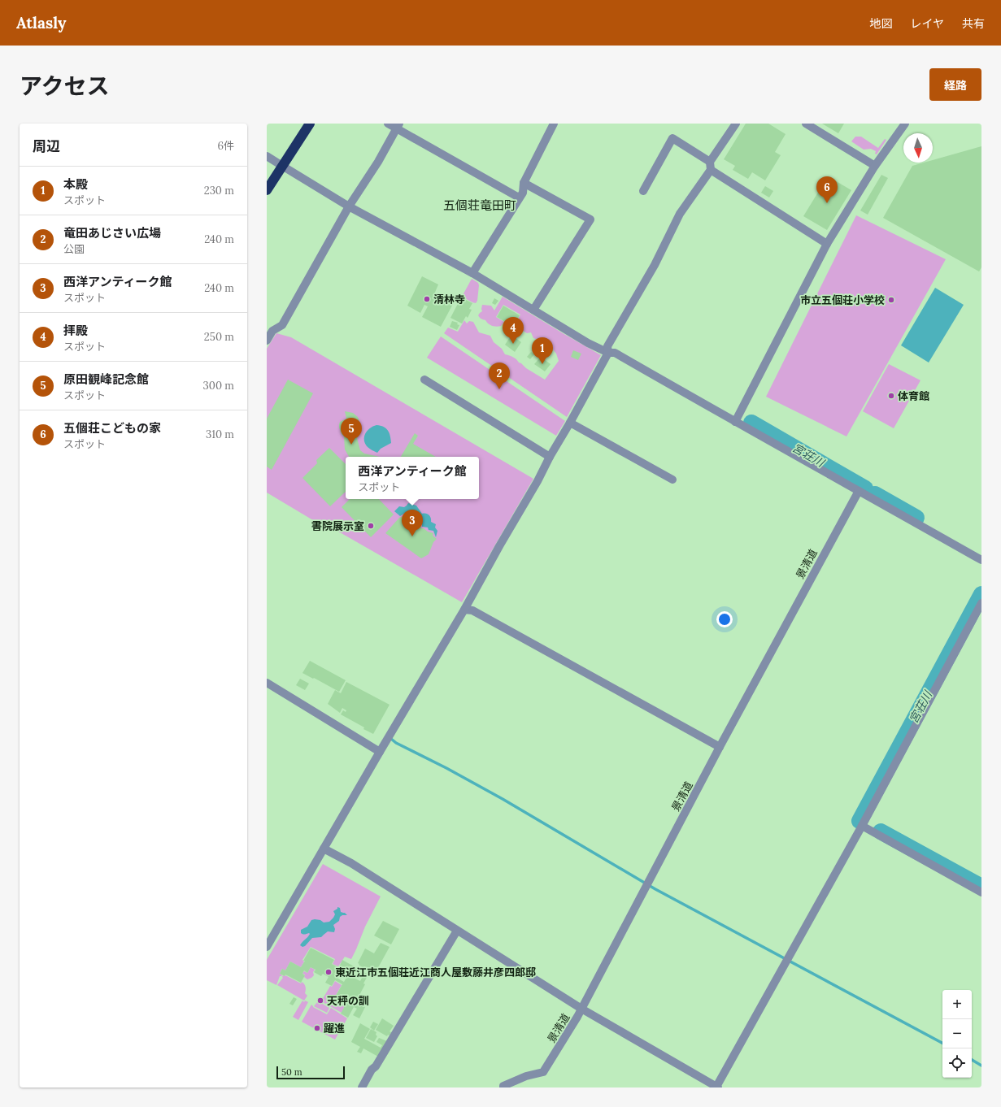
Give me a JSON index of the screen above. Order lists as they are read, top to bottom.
{
  "streets": {
    "street": ["景清道"]
  },
  "districts": ["五個荘竜田町"],
  "water": ["宮荘川"],
  "places": [
    "清林寺",
    "市立五個荘小学校",
    "体育館",
    "書院展示室",
    "東近江市五個荘近江商人屋敷藤井彦四郎邸",
    "天秤の訓",
    "躍進"
  ],
  "scale_bar": "50 m",
  "north": "bottom",
  "page": {
    "header": "Atlasly",
    "nav": ["地図", "レイヤ", "共有"],
    "title": "アクセス",
    "buttons": "経路",
    "heading": ["周辺", "6件"],
    "list": [
      {
        "mark": "1",
        "name": "本殿",
        "note": "スポット",
        "value": "230 m"
      },
      {
        "mark": "2",
        "name": "竜田あじさい広場",
        "note": "公園",
        "value": "240 m"
      },
      {
        "mark": "3",
        "name": "西洋アンティーク館",
        "note": "スポット",
        "value": "240 m"
      },
      {
        "mark": "4",
        "name": "拝殿",
        "note": "スポット",
        "value": "250 m"
      },
      {
        "mark": "5",
        "name": "原田観峰記念館",
        "note": "スポット",
        "value": "300 m"
      },
      {
        "mark": "6",
        "name": "五個荘こどもの家",
        "note": "スポット",
        "value": "310 m"
      }
    ],
    "pins": [
      "6",
      "4",
      "1",
      "2",
      "5",
      "3"
    ],
    "popup": ["西洋アンティーク館", "スポット"],
    "map_buttons": ["+", "−"],
    "scale": "50 m"
  }
}
